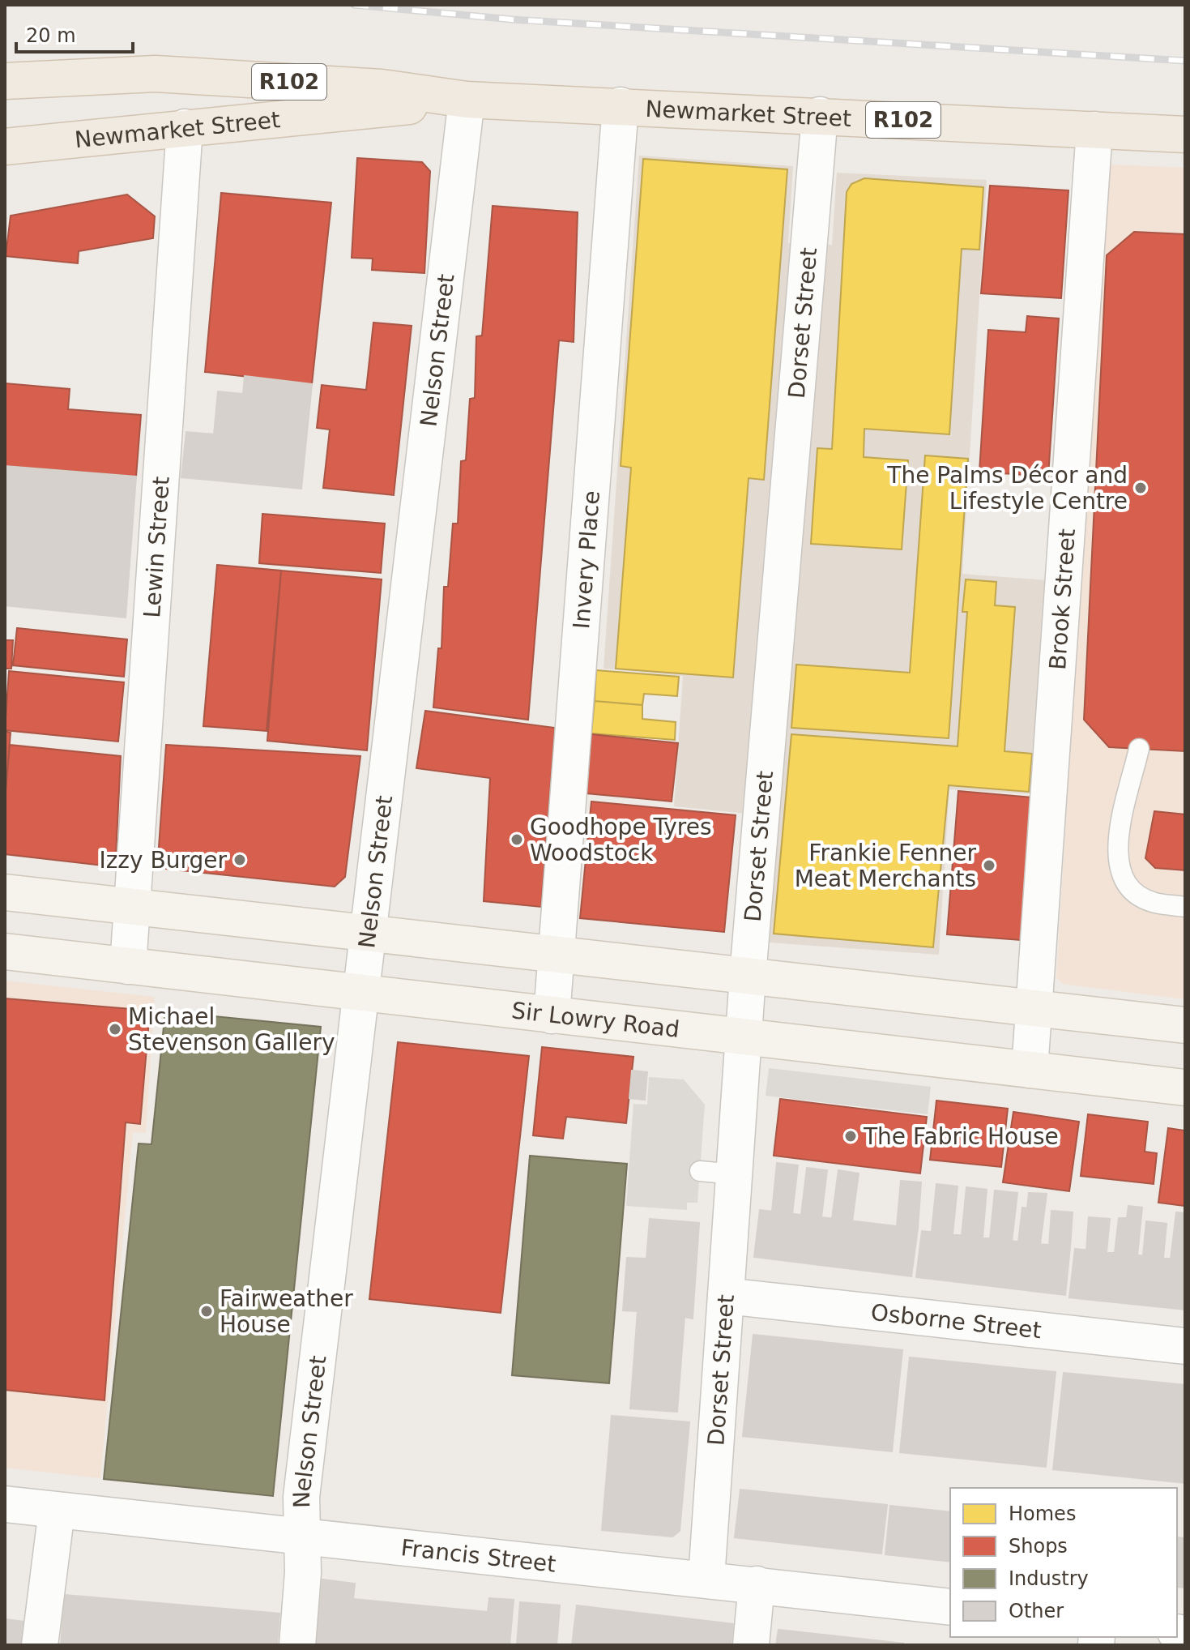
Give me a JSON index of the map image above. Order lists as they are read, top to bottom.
{
  "streets": {
    "main road": ["R102", "Newmarket Street", "Sir Lowry Road"],
    "street": [
      "Dorset Street",
      "Nelson Street",
      "Lewin Street",
      "Invery Place",
      "Brook Street",
      "Osborne Street",
      "Francis Street"
    ]
  },
  "crossings": [
    ["Newmarket Street", "Dorset Street"],
    ["Newmarket Street", "Nelson Street"],
    ["Newmarket Street", "Lewin Street"],
    ["Newmarket Street", "Invery Place"],
    ["Newmarket Street", "Brook Street"],
    ["Dorset Street", "Sir Lowry Road"],
    ["Dorset Street", "Osborne Street"],
    ["Dorset Street", "Francis Street"],
    ["Nelson Street", "Sir Lowry Road"],
    ["Nelson Street", "Francis Street"],
    ["Lewin Street", "Sir Lowry Road"],
    ["Invery Place", "Sir Lowry Road"],
    ["Brook Street", "Sir Lowry Road"]
  ],
  "places": [
    "The Palms Décor and Lifestyle Centre",
    "Goodhope Tyres Woodstock",
    "Izzy Burger",
    "Frankie Fenner Meat Merchants",
    "Michael Stevenson Gallery",
    "The Fabric House",
    "Fairweather House"
  ],
  "legend": [
    "Homes",
    "Shops",
    "Industry",
    "Other"
  ],
  "scale_bar": "20 m"
}
